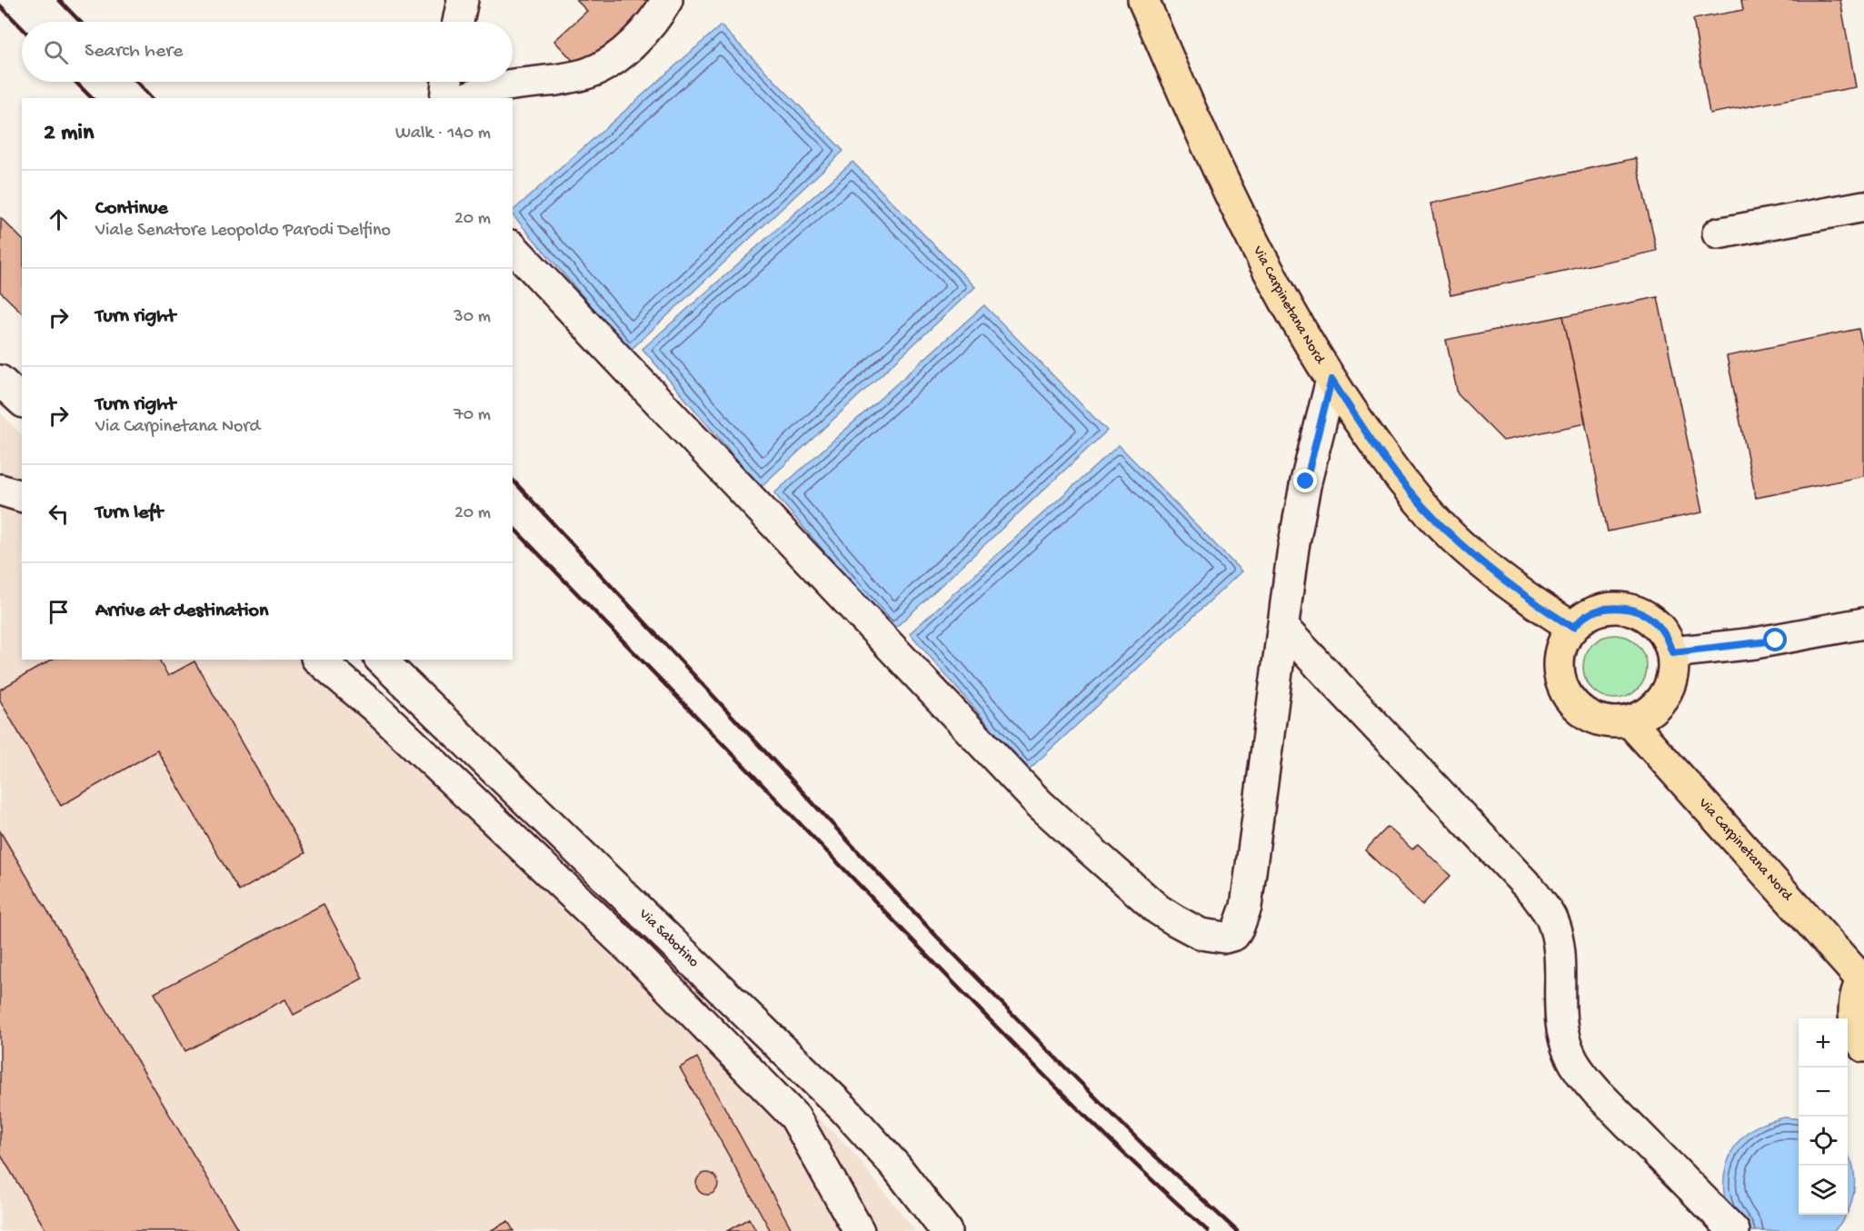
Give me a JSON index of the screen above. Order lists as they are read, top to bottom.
{
  "streets": {
    "main road": ["Via Carpinetana Nord"],
    "street": ["Via Sabotino"]
  },
  "page": {
    "search": "Search here",
    "heading": ["2 min", "Walk · 140 m"],
    "list": [
      ["Continue", "Viale Senatore Leopoldo Parodi Delfino", "20 m"],
      ["Turn right", "30 m"],
      ["Turn right", "Via Carpinetana Nord", "70 m"],
      ["Turn left", "20 m"],
      "Arrive at destination"
    ],
    "map_buttons": ["+", "−"]
  }
}
